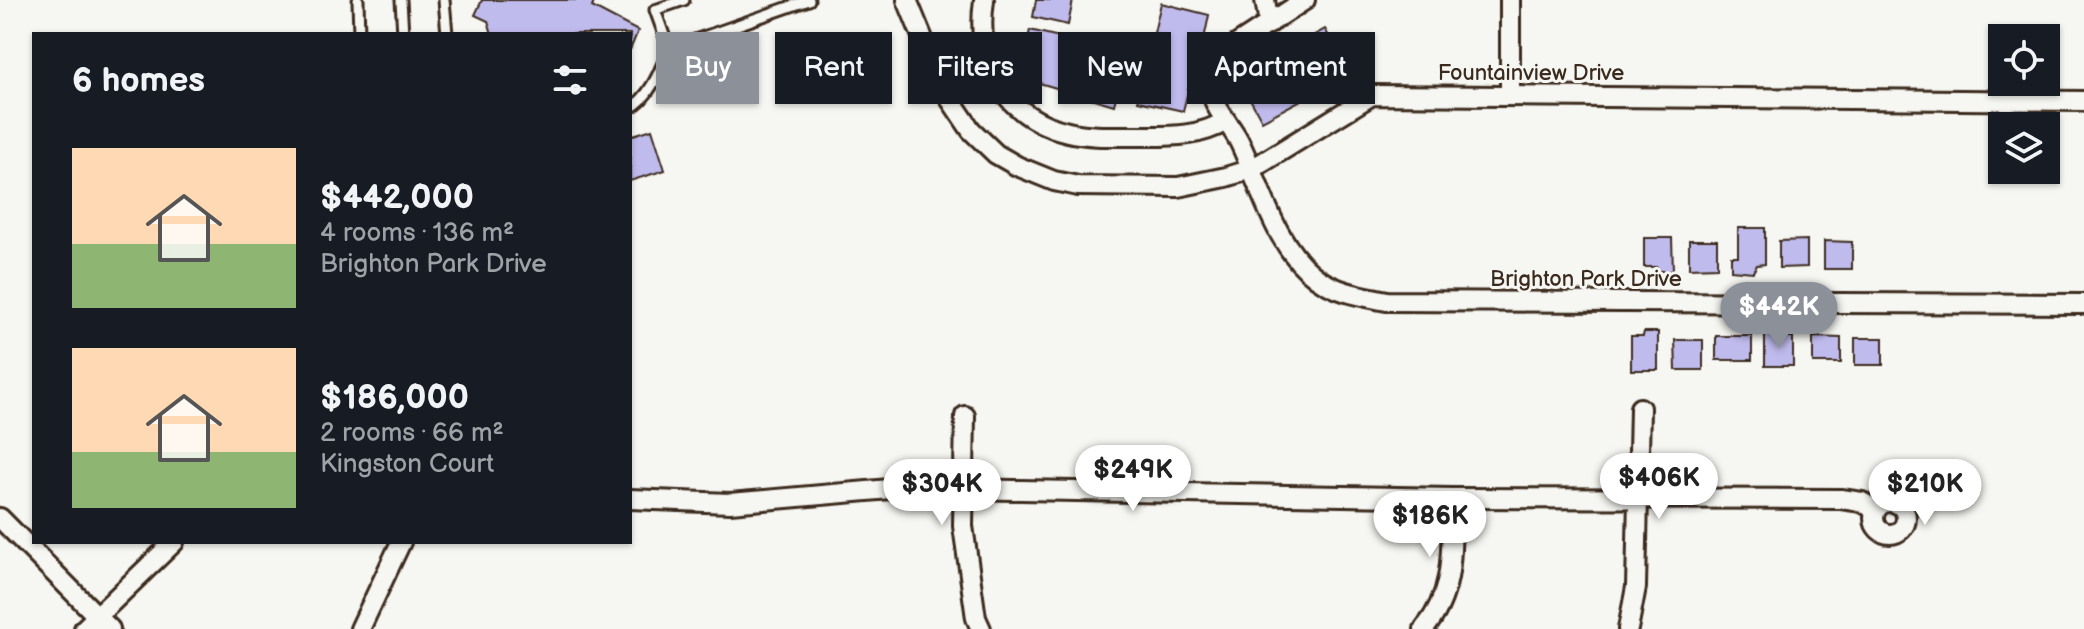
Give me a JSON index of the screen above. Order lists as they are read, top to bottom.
{
  "streets": {
    "street": ["Fountainview Drive", "Brighton Park Drive"]
  },
  "crossings": [
    ["Fountainview Drive", "Brighton Park Drive"]
  ],
  "page": {
    "chip": [
      "Buy",
      "Rent",
      "Filters",
      "New",
      "Apartment"
    ],
    "heading": "6 homes",
    "list": [
      {
        "name": "$442,000",
        "note": "4 rooms · 136 m² · Brighton Park Drive"
      },
      {
        "name": "$186,000",
        "note": "2 rooms · 66 m² · Kingston Court"
      }
    ],
    "price": [
      "$442K",
      "$249K",
      "$406K",
      "$304K",
      "$210K",
      "$186K"
    ]
  }
}
